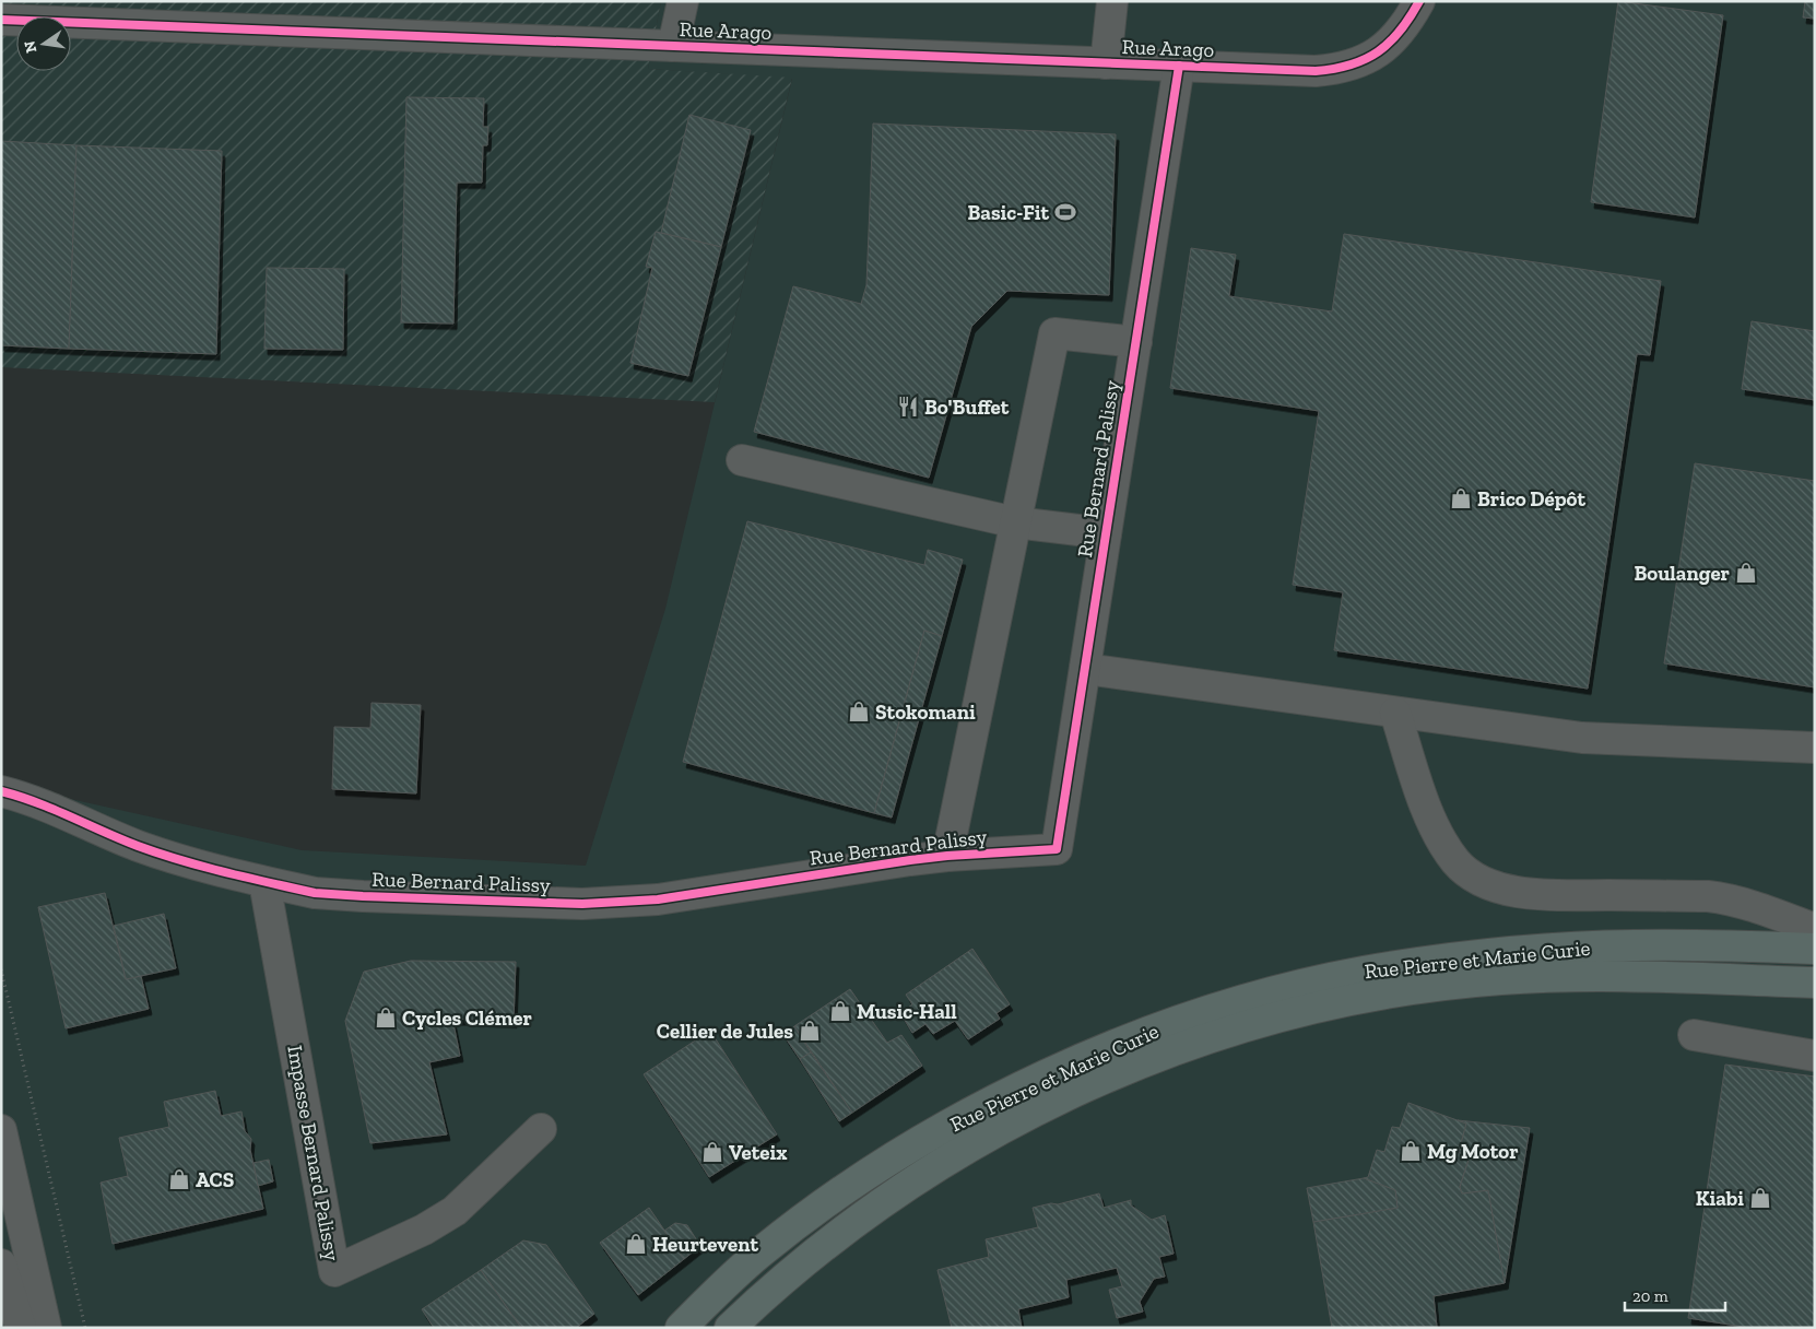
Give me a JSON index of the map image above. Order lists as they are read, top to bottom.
{
  "streets": {
    "main road": ["Rue Pierre et Marie Curie"],
    "street": ["Rue Arago", "Rue Bernard Palissy", "Impasse Bernard Palissy"]
  },
  "crossings": [
    ["Rue Arago", "Rue Bernard Palissy"],
    ["Rue Bernard Palissy", "Impasse Bernard Palissy"]
  ],
  "places": {
    "sports": ["Basic-Fit"],
    "restaurant": ["Bo'Buffet"],
    "shop": [
      "Brico Dépôt",
      "Boulanger",
      "Stokomani",
      "Music-Hall",
      "Cycles Clémer",
      "Cellier de Jules",
      "Mg Motor",
      "Veteix",
      "ACS",
      "Kiabi",
      "Heurtevent"
    ]
  },
  "scale_bar": "20 m",
  "north": "left"
}
